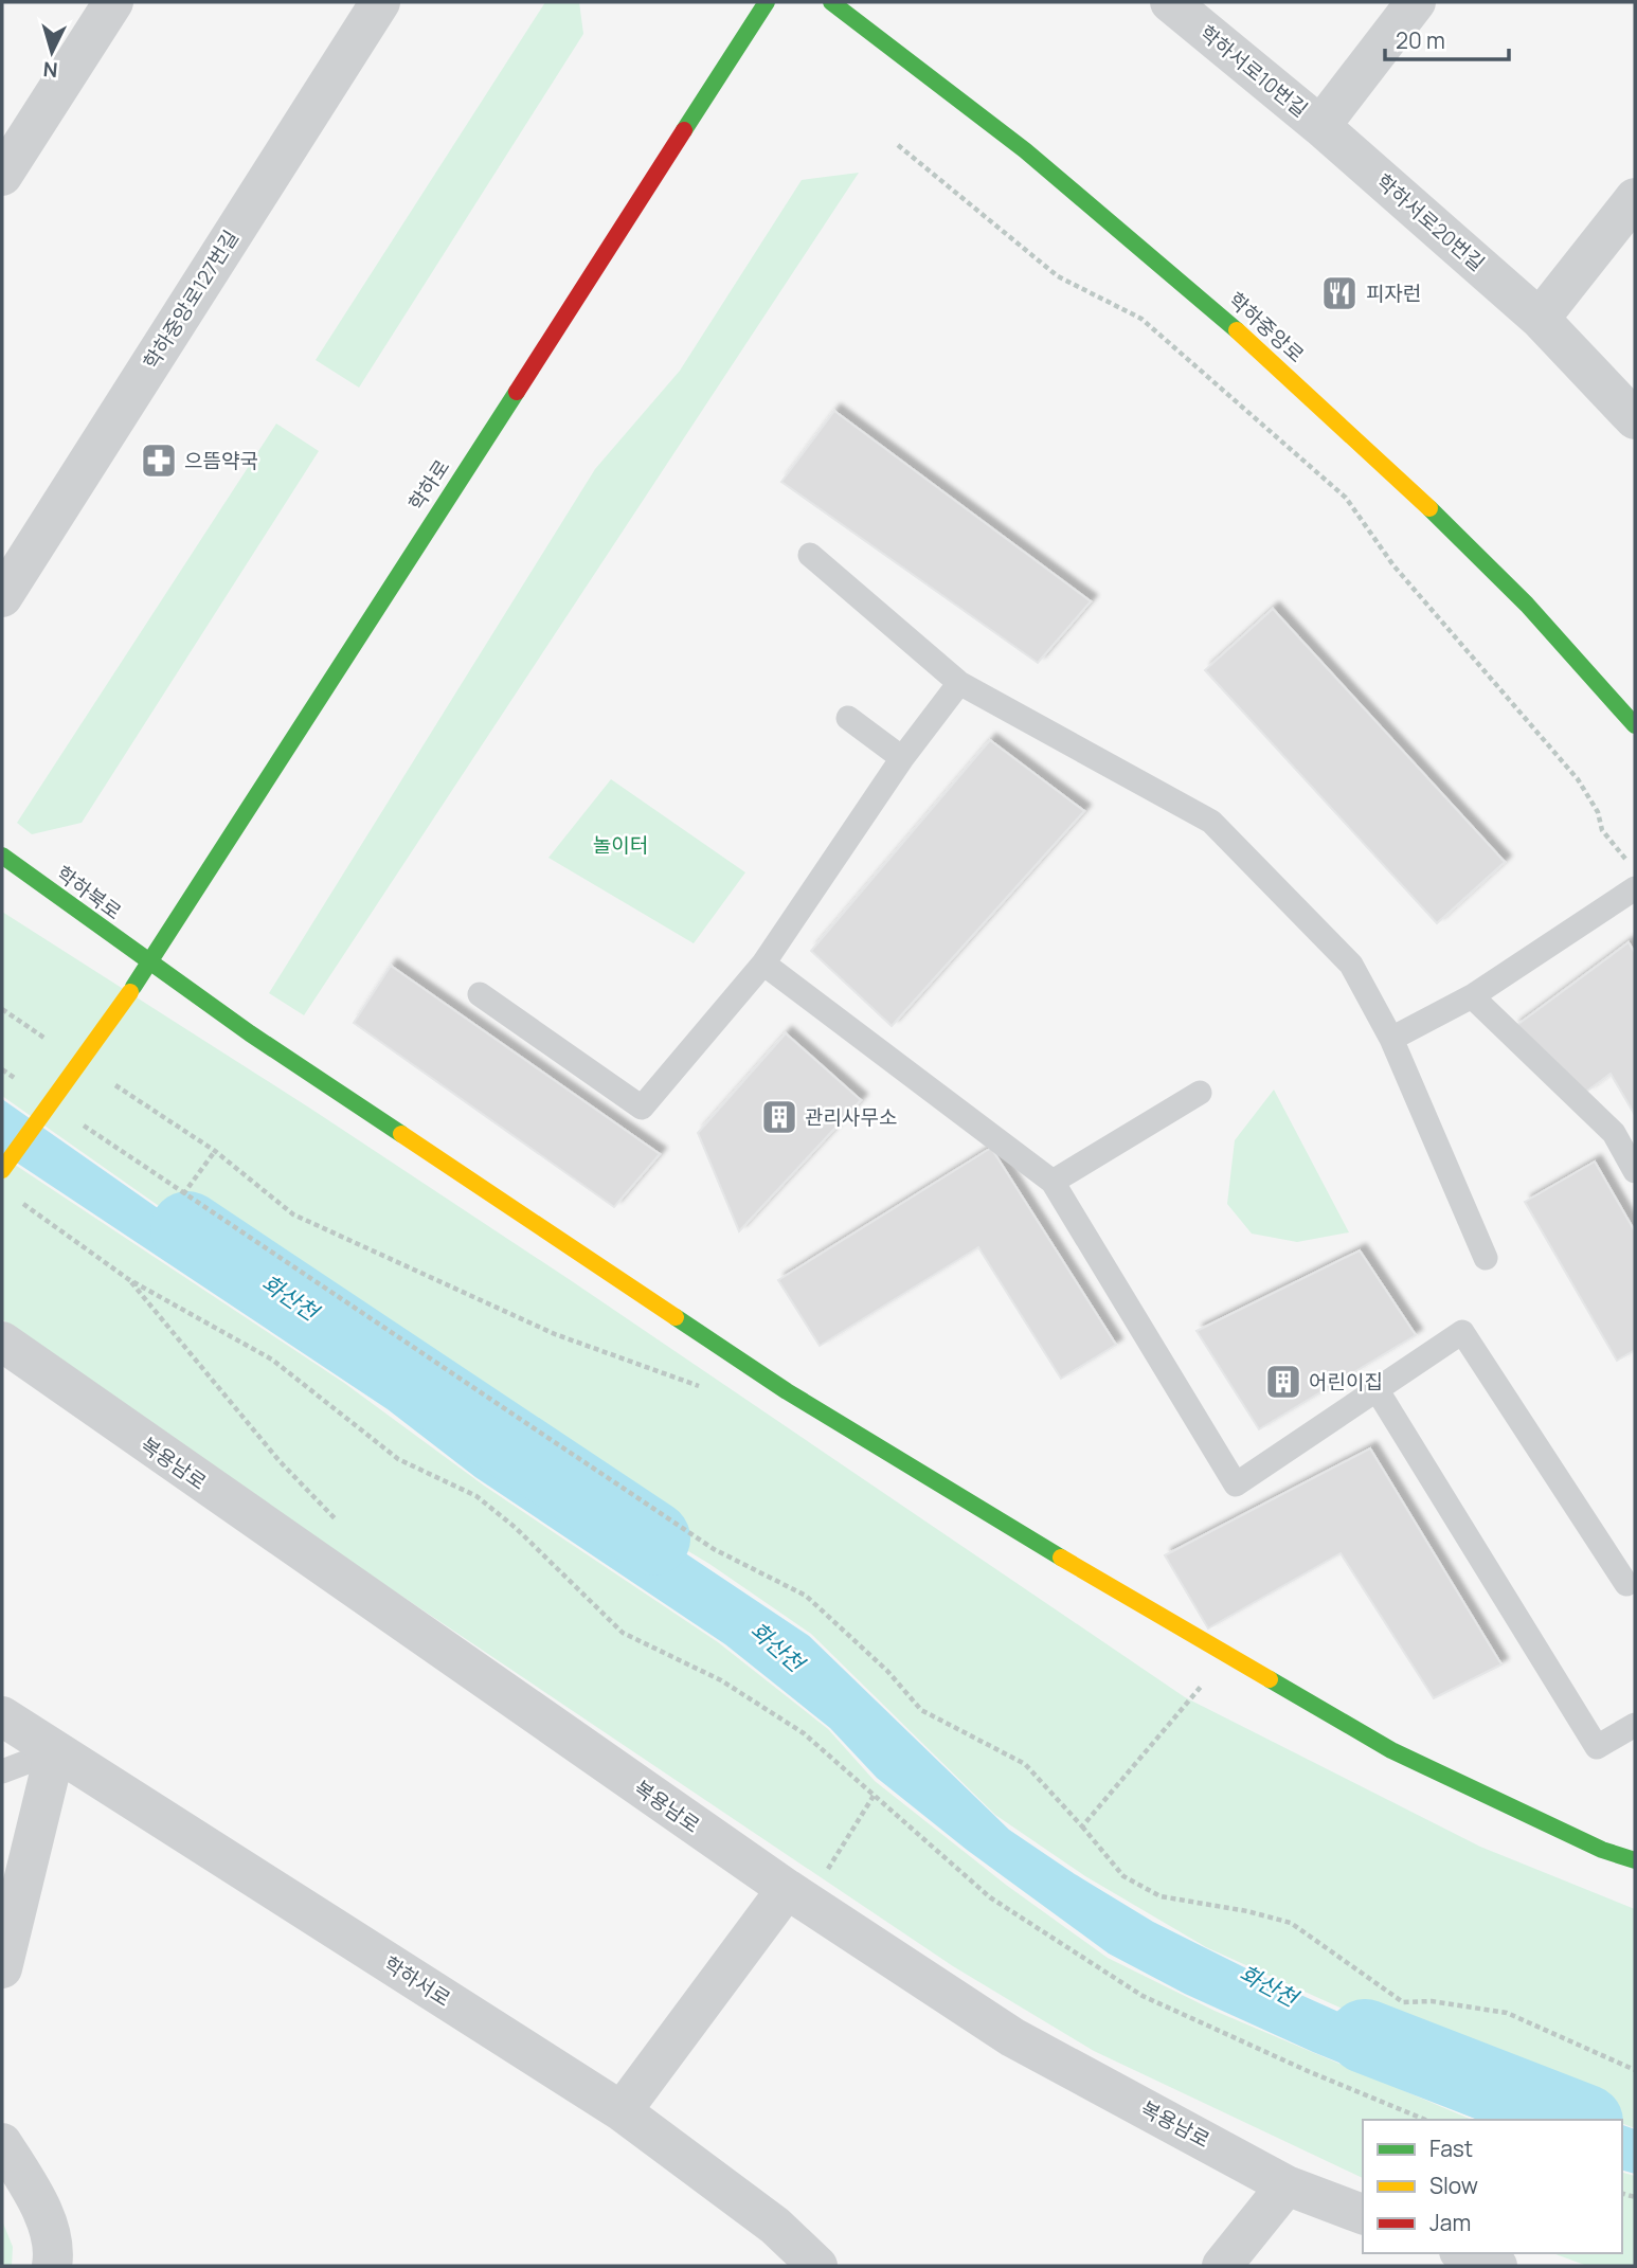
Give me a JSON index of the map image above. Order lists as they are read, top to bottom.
{
  "streets": {
    "street": [
      "학하서로10번길",
      "학하서로20번길",
      "학하중앙로127번길",
      "학하중앙로",
      "학하로",
      "학하북로",
      "복용남로",
      "학하서로"
    ]
  },
  "crossings": [
    ["학하서로10번길", "학하서로20번길"],
    ["학하로", "학하북로"]
  ],
  "water": ["화산천"],
  "parks": ["놀이터"],
  "places": {
    "restaurant": ["피자런"],
    "pharmacy": ["으뜸약국"],
    "building": ["관리사무소", "어린이집"]
  },
  "legend": ["Fast", "Slow", "Jam"],
  "scale_bar": "20 m",
  "north": "bottom"
}
